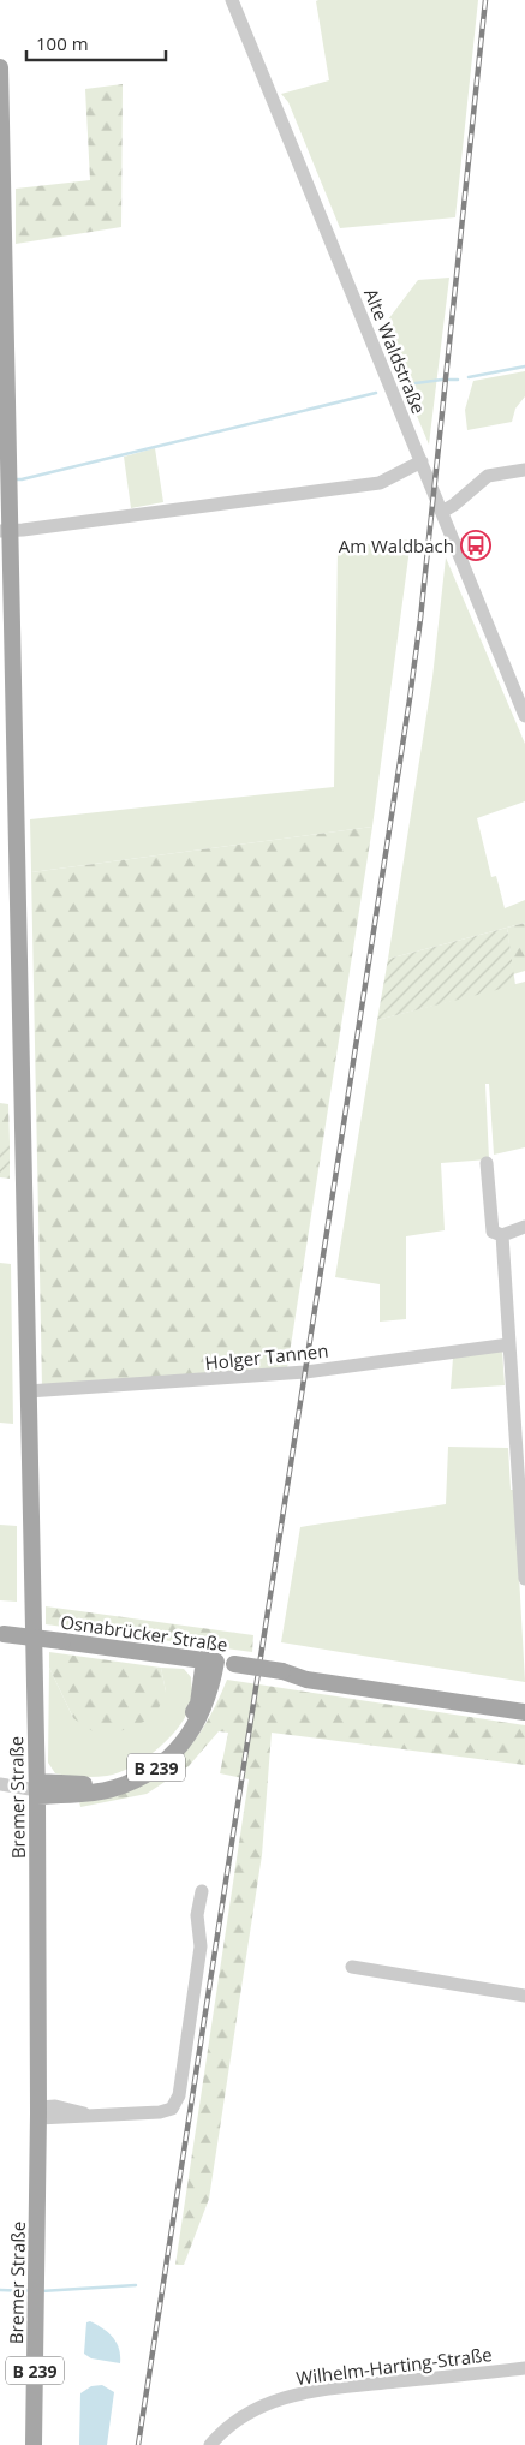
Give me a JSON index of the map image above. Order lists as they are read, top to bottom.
{
  "streets": {
    "main road": ["Osnabrücker Straße", "B 239", "Bremer Straße"],
    "street": ["Alte Waldstraße", "Holger Tannen", "Wilhelm-Harting-Straße"]
  },
  "crossings": [
    ["Holger Tannen", "Bremer Straße"],
    ["Osnabrücker Straße", "B 239"],
    ["B 239", "Bremer Straße"]
  ],
  "places": {
    "bus stop": ["Am Waldbach"]
  },
  "scale_bar": "100 m"
}
